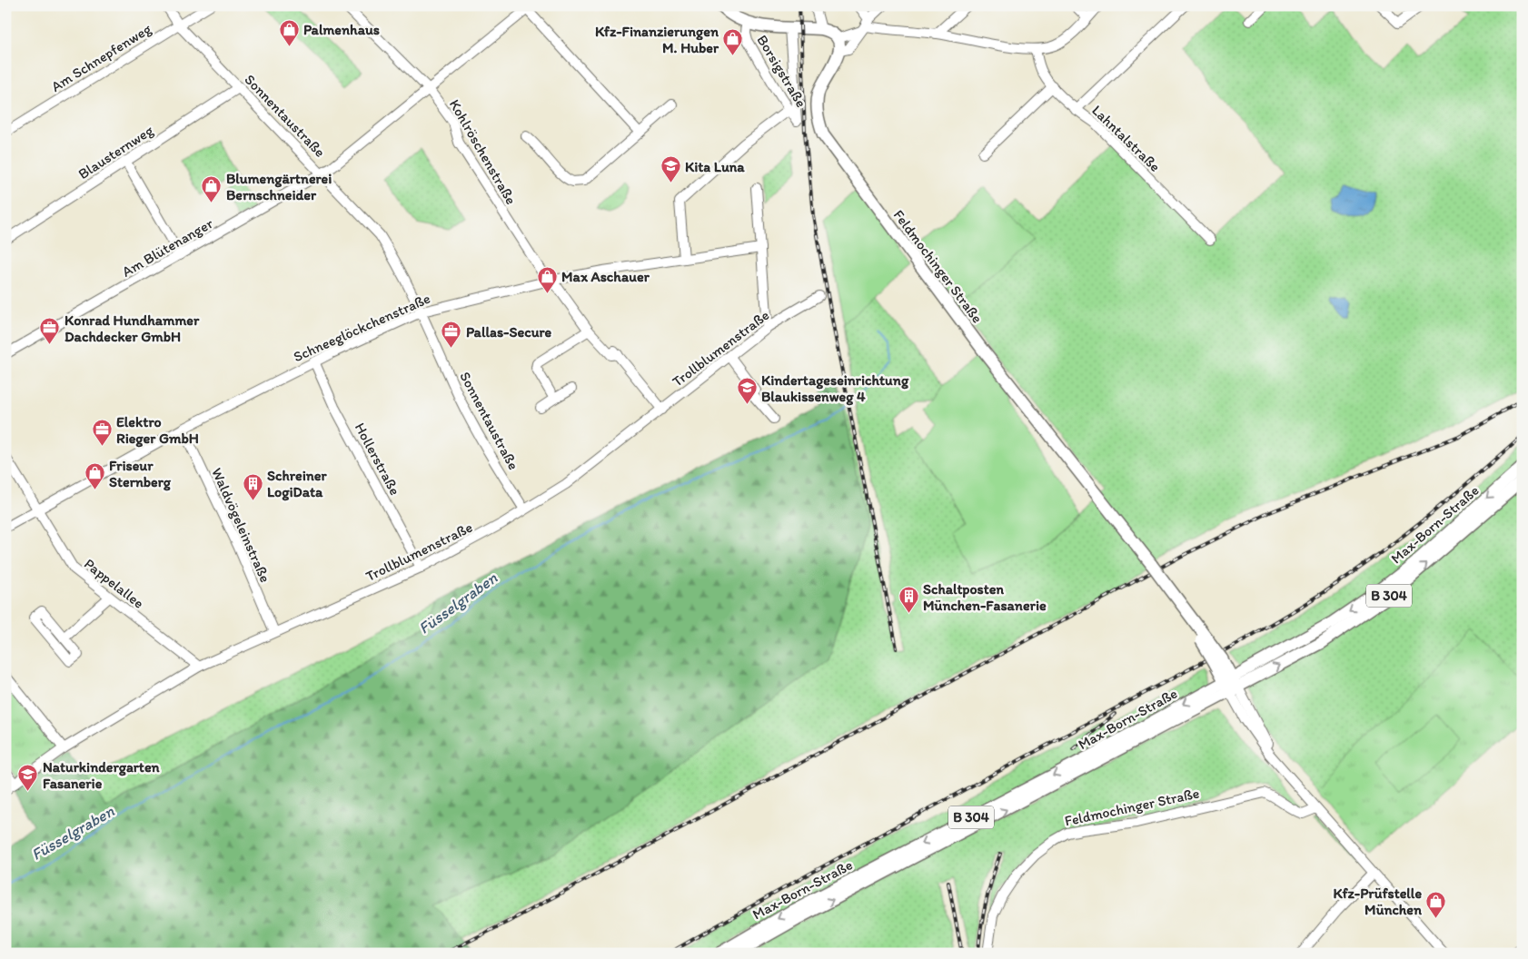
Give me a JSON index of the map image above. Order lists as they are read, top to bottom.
{
  "streets": {
    "main road": ["Feldmochinger Straße", "Max-Born-Straße", "B 304"],
    "street": [
      "Am Schnepfenweg",
      "Borsigstraße",
      "Sonnentaustraße",
      "Lahntalstraße",
      "Blausternweg",
      "Kohlröschenstraße",
      "Am Blütenanger",
      "Schneeglöckchenstraße",
      "Trollblumenstraße",
      "Hollerstraße",
      "Waldvögeleinstraße",
      "Pappelallee"
    ]
  },
  "crossings": [
    ["Am Schnepfenweg", "Sonnentaustraße"],
    ["Sonnentaustraße", "Blausternweg"],
    ["Sonnentaustraße", "Am Blütenanger"],
    ["Sonnentaustraße", "Schneeglöckchenstraße"],
    ["Sonnentaustraße", "Trollblumenstraße"],
    ["Kohlröschenstraße", "Am Blütenanger"],
    ["Kohlröschenstraße", "Schneeglöckchenstraße"],
    ["Kohlröschenstraße", "Trollblumenstraße"],
    ["Feldmochinger Straße", "Max-Born-Straße"],
    ["Schneeglöckchenstraße", "Hollerstraße"],
    ["Schneeglöckchenstraße", "Waldvögeleinstraße"],
    ["Schneeglöckchenstraße", "Pappelallee"],
    ["Trollblumenstraße", "Hollerstraße"],
    ["Trollblumenstraße", "Waldvögeleinstraße"],
    ["Trollblumenstraße", "Pappelallee"]
  ],
  "water": ["Füsselgraben"],
  "places": {
    "shop": [
      "Palmenhaus",
      "Kfz-Finanzierungen M. Huber",
      "Blumengärtnerei Bernschneider",
      "Max Aschauer",
      "Friseur Sternberg",
      "Kfz-Prüfstelle München"
    ],
    "school or university": ["Kita Luna", "Kindertageseinrichtung Blaukissenweg 4", "Naturkindergarten Fasanerie"],
    "office": ["Konrad Hundhammer Dachdecker GmbH", "Pallas-Secure", "Elektro Rieger GmbH"],
    "building": ["Schreiner LogiData", "Schaltposten München-Fasanerie"]
  }
}
